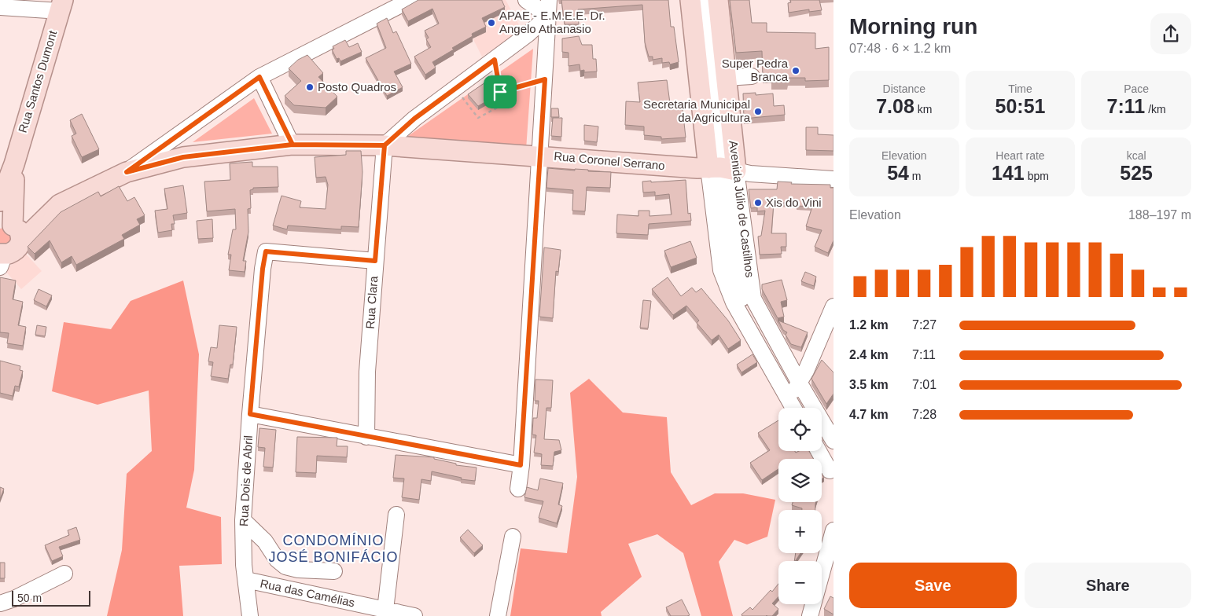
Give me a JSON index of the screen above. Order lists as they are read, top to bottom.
{
  "streets": {
    "main road": ["Rua Santos Dumont", "Rua Coronel Serrano", "Avenida Júlio de Castilhos"],
    "street": ["Rua Clara", "Rua Dois de Abril", "Rua das Camélias"]
  },
  "crossings": [
    ["Rua Santos Dumont", "Rua Coronel Serrano"],
    ["Rua Coronel Serrano", "Avenida Júlio de Castilhos"],
    ["Rua Coronel Serrano", "Rua Clara"],
    ["Rua Clara", "Rua Dois de Abril"],
    ["Rua Dois de Abril", "Rua das Camélias"]
  ],
  "districts": ["CONDOMÍNIO JOSÉ BONIFÁCIO"],
  "places": [
    "APAE - E.M.E.E. Dr. Angelo Athanasio",
    "Super Pedra Branca",
    "Posto Quadros",
    "Secretaria Municipal da Agricultura",
    "Xis do Vini"
  ],
  "scale_bar": "50 m",
  "page": {
    "heading": ["Morning run", "07:48 · 6 × 1.2 km"],
    "stats": [
      ["Distance", "7.08 km"],
      ["Time", "50:51"],
      ["Pace", "7:11 /km"],
      ["Elevation", "54 m"],
      ["Heart rate", "141 bpm"],
      ["kcal", "525"]
    ],
    "chart": ["Elevation", "188–197 m"],
    "list": [
      {
        "name": "1.2 km",
        "note": "7:27"
      },
      {
        "name": "2.4 km",
        "note": "7:11"
      },
      {
        "name": "3.5 km",
        "note": "7:01"
      },
      {
        "name": "4.7 km",
        "note": "7:28"
      }
    ],
    "map_buttons": ["+", "−"],
    "buttons": ["Save", "Share"],
    "scale": "50 m"
  }
}
